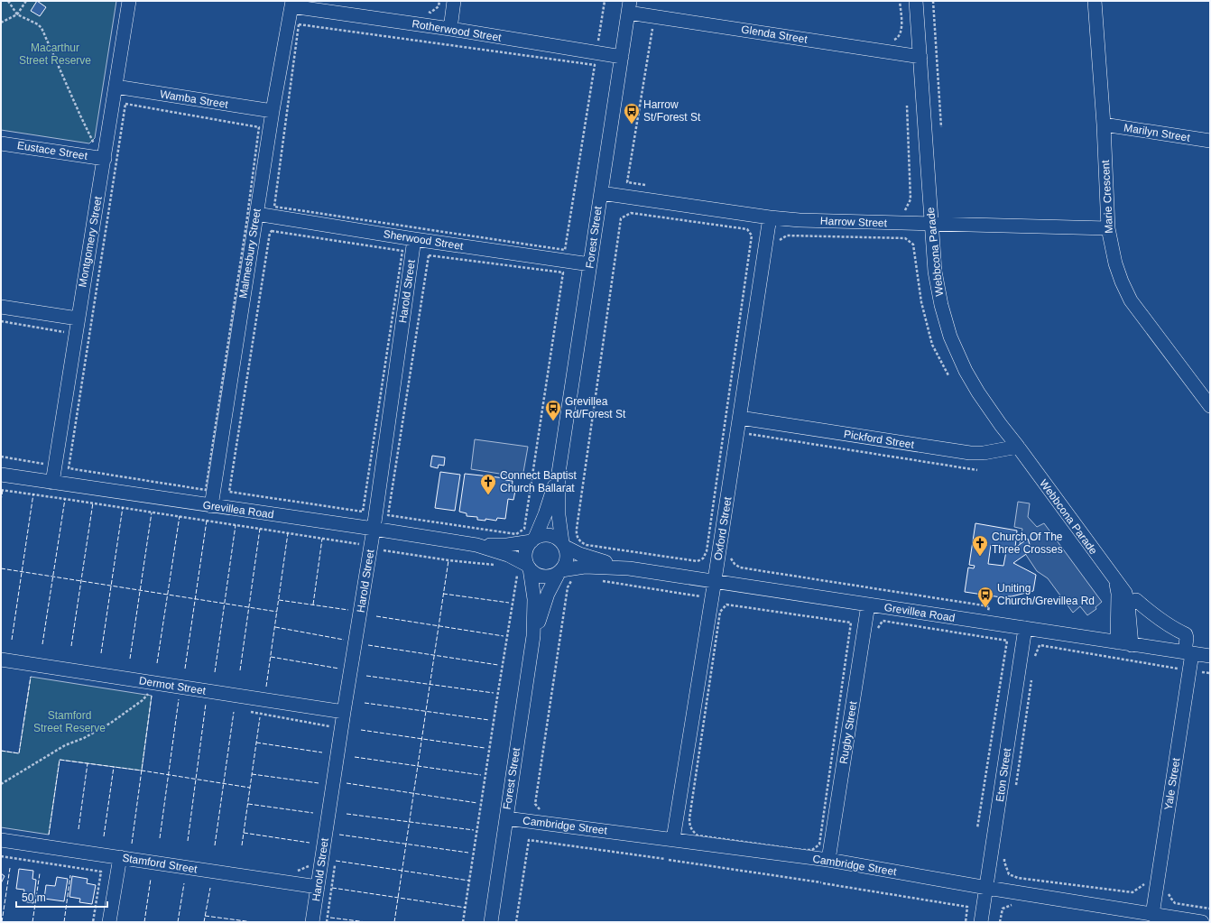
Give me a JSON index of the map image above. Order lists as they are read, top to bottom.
{
  "streets": {
    "street": [
      "Rotherwood Street",
      "Glenda Street",
      "Wamba Street",
      "Marilyn Street",
      "Eustace Street",
      "Marie Crescent",
      "Harrow Street",
      "Forest Street",
      "Sherwood Street",
      "Montgomery Street",
      "Webbcona Parade",
      "Malmesbury Street",
      "Harold Street",
      "Pickford Street",
      "Grevillea Road",
      "Oxford Street",
      "Dermot Street",
      "Rugby Street",
      "Eton Street",
      "Yale Street",
      "Cambridge Street",
      "Stamford Street"
    ]
  },
  "crossings": [
    ["Rotherwood Street", "Forest Street"],
    ["Rotherwood Street", "Malmesbury Street"],
    ["Glenda Street", "Forest Street"],
    ["Glenda Street", "Webbcona Parade"],
    ["Wamba Street", "Montgomery Street"],
    ["Wamba Street", "Malmesbury Street"],
    ["Marilyn Street", "Marie Crescent"],
    ["Eustace Street", "Montgomery Street"],
    ["Marie Crescent", "Harrow Street"],
    ["Harrow Street", "Forest Street"],
    ["Harrow Street", "Webbcona Parade"],
    ["Harrow Street", "Oxford Street"],
    ["Forest Street", "Sherwood Street"],
    ["Forest Street", "Grevillea Road"],
    ["Forest Street", "Cambridge Street"],
    ["Sherwood Street", "Malmesbury Street"],
    ["Sherwood Street", "Harold Street"],
    ["Montgomery Street", "Grevillea Road"],
    ["Webbcona Parade", "Pickford Street"],
    ["Webbcona Parade", "Grevillea Road"],
    ["Malmesbury Street", "Grevillea Road"],
    ["Harold Street", "Grevillea Road"],
    ["Harold Street", "Dermot Street"],
    ["Harold Street", "Stamford Street"],
    ["Pickford Street", "Oxford Street"],
    ["Grevillea Road", "Oxford Street"],
    ["Grevillea Road", "Rugby Street"],
    ["Grevillea Road", "Eton Street"],
    ["Grevillea Road", "Yale Street"],
    ["Oxford Street", "Cambridge Street"],
    ["Rugby Street", "Cambridge Street"],
    ["Eton Street", "Cambridge Street"],
    ["Yale Street", "Cambridge Street"]
  ],
  "parks": ["Macarthur Street Reserve", "Stamford Street Reserve"],
  "places": {
    "bus stop": ["Harrow St/Forest St", "Grevillea Rd/Forest St", "Uniting Church/Grevillea Rd"],
    "church": ["Connect Baptist Church Ballarat", "Church Of The Three Crosses"]
  },
  "scale_bar": "50 m"
}
